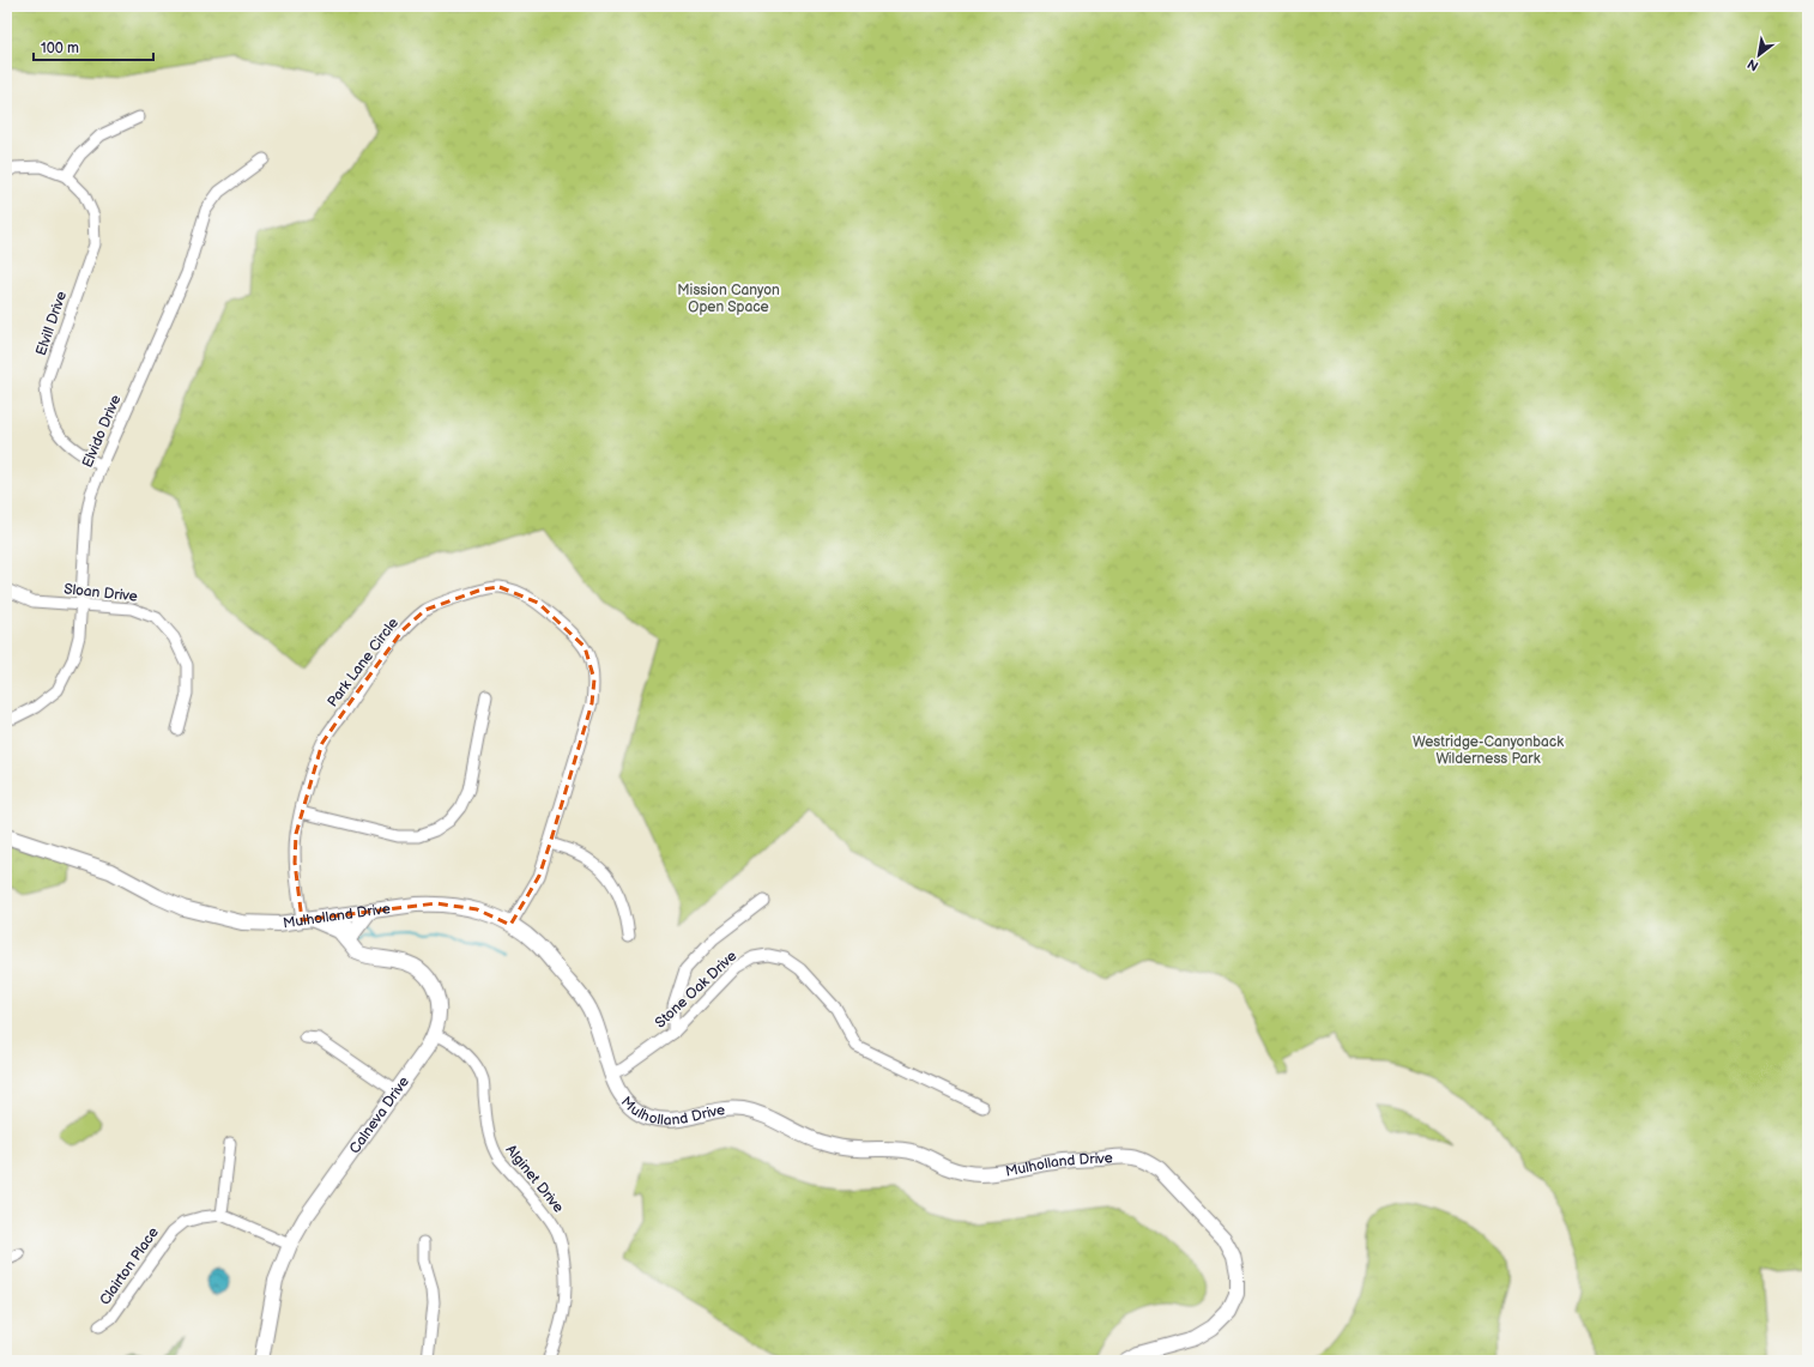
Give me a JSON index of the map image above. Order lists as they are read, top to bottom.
{
  "streets": {
    "main road": ["Mulholland Drive", "Calneva Drive"],
    "street": [
      "Elvill Drive",
      "Elvido Drive",
      "Sloan Drive",
      "Park Lane Circle",
      "Stone Oak Drive",
      "Alginet Drive",
      "Clairton Place"
    ]
  },
  "crossings": [
    ["Elvill Drive", "Elvido Drive"],
    ["Elvido Drive", "Sloan Drive"],
    ["Park Lane Circle", "Mulholland Drive"],
    ["Park Lane Circle", "Calneva Drive"],
    ["Mulholland Drive", "Stone Oak Drive"],
    ["Mulholland Drive", "Calneva Drive"],
    ["Calneva Drive", "Alginet Drive"]
  ],
  "parks": ["Mission Canyon Open Space", "Westridge-Canyonback Wilderness Park"],
  "scale_bar": "100 m",
  "north": "bottom left"
}
